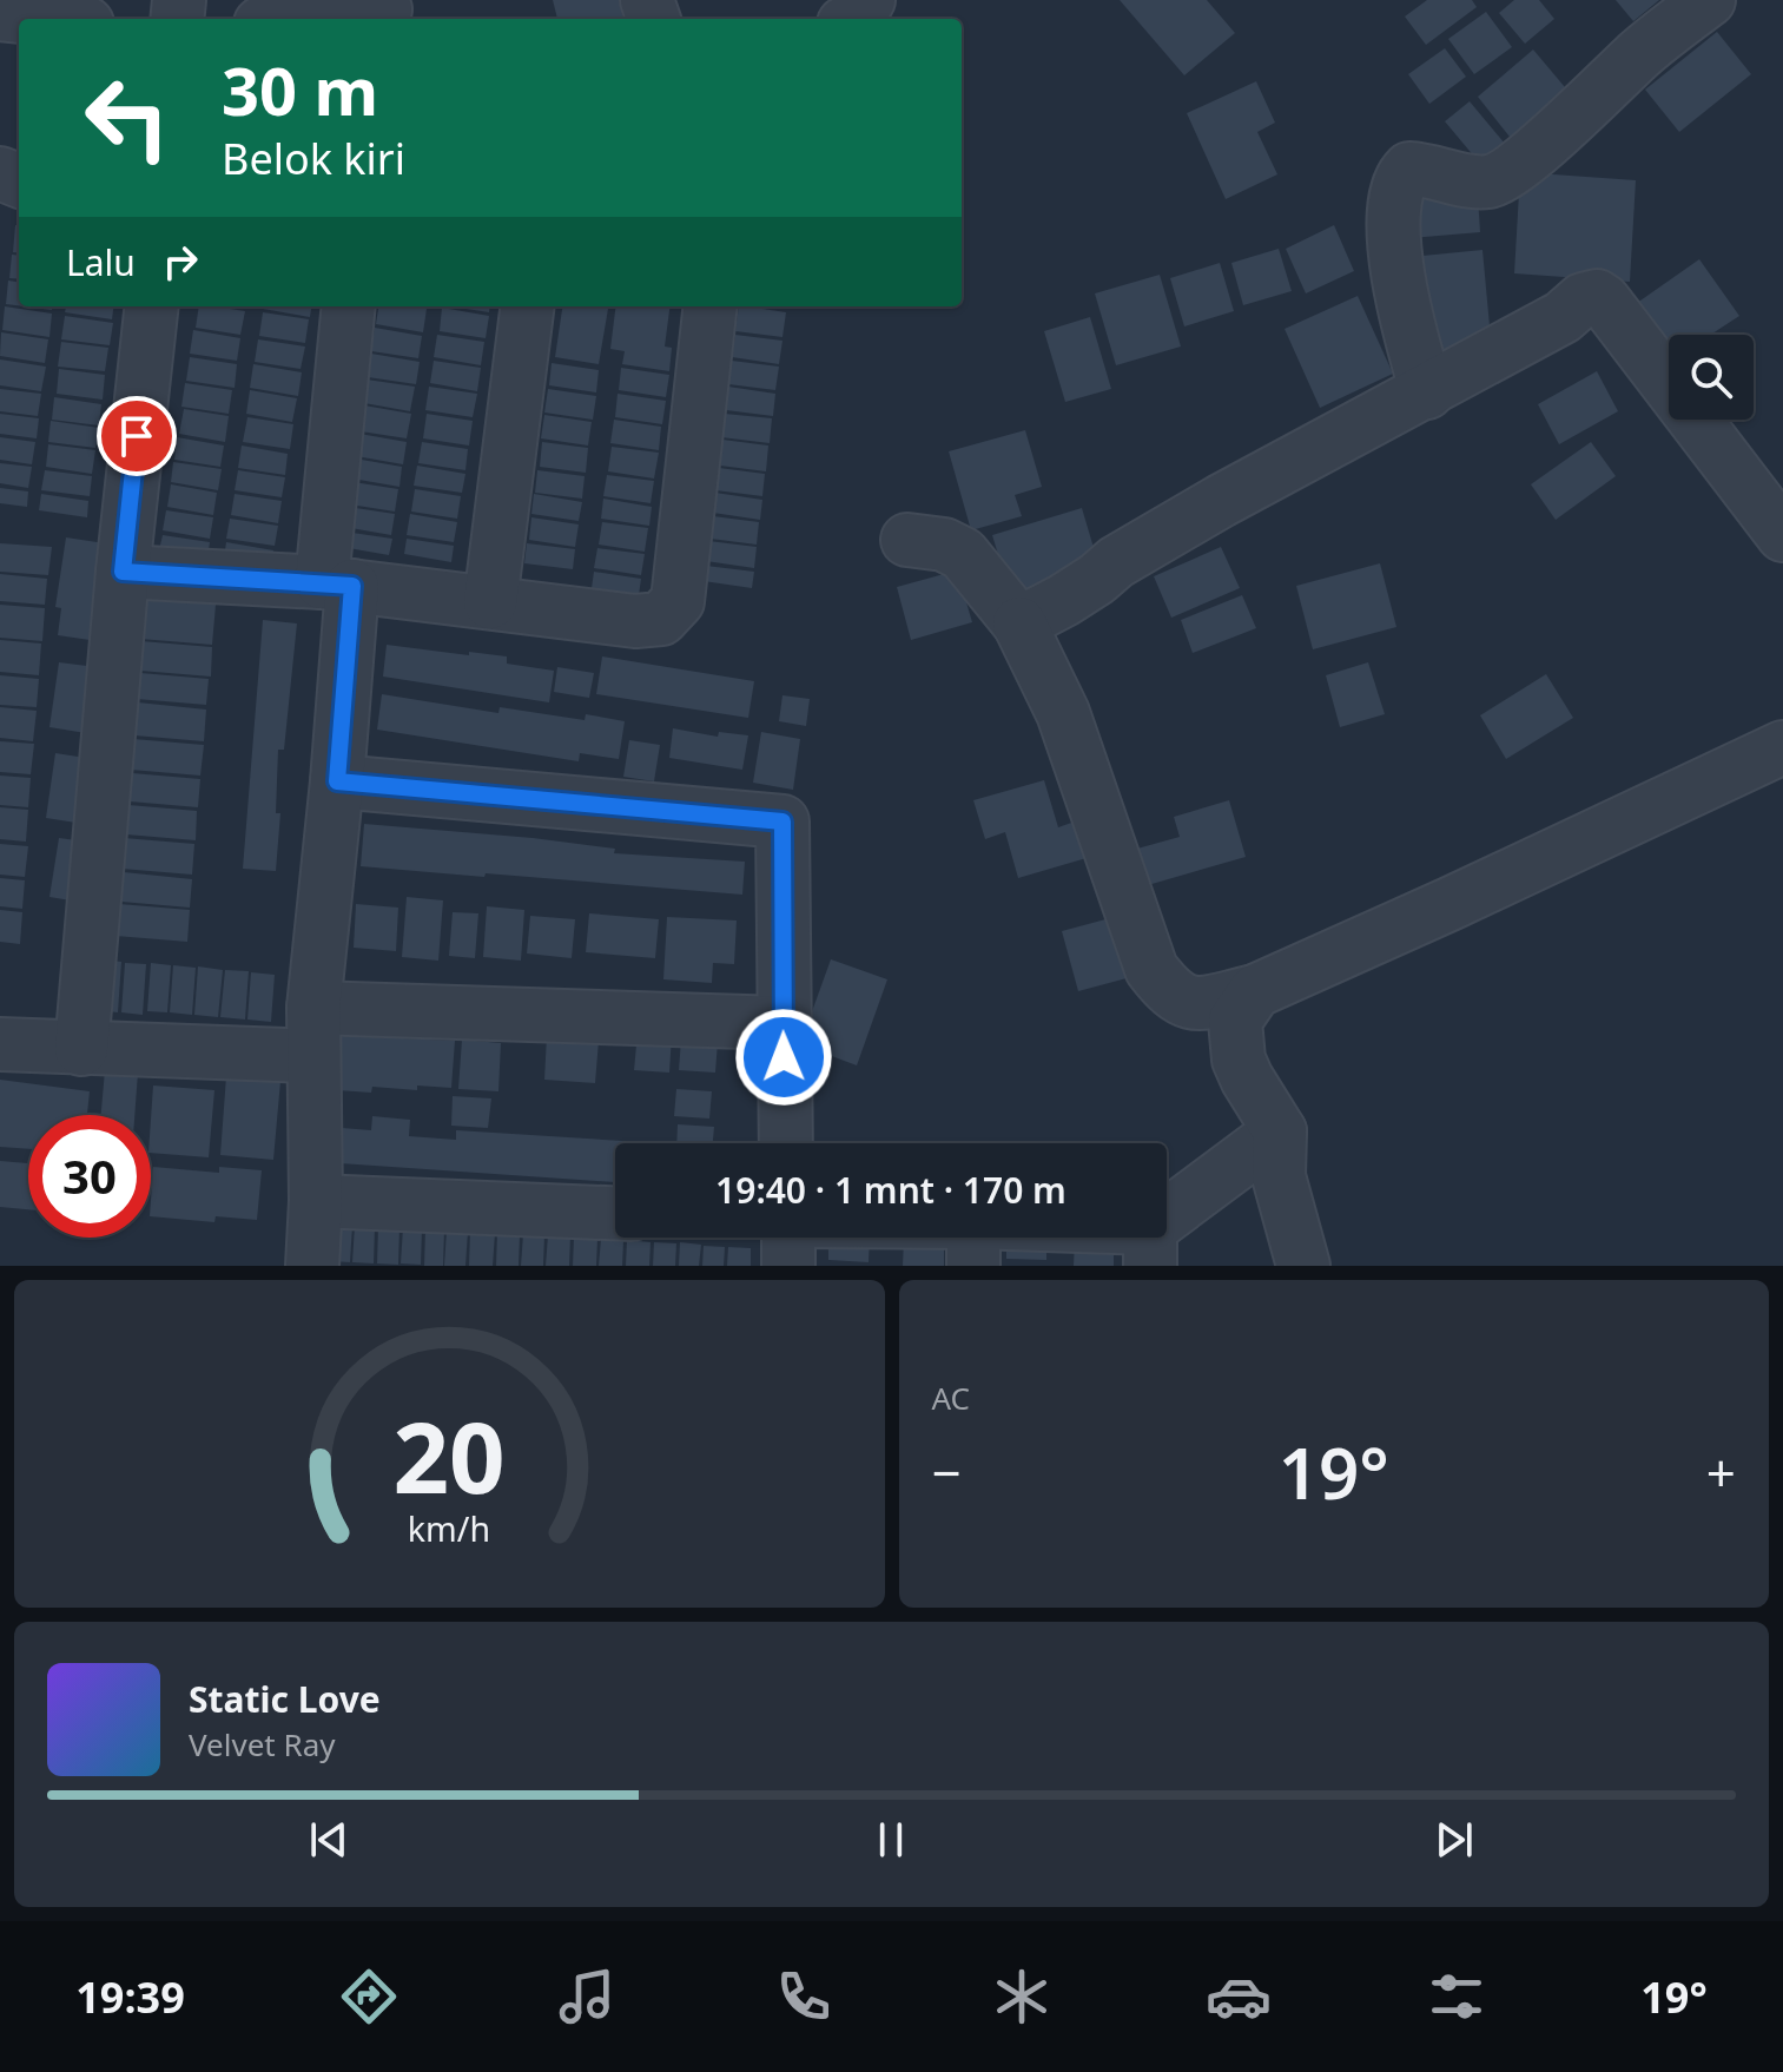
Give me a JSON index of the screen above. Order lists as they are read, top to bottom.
{
  "page": {
    "turn": ["30 m", "Belok kiri"],
    "then": "Lalu",
    "limit": "30",
    "trip": "19:40 · 1 mnt · 170 m",
    "tile": "AC",
    "heat": ["−", "19°", "+"],
    "song": ["Static Love", "Velvet Ray"],
    "tabs": ["19:39", "19°"],
    "gauge": ["20", "km/h"]
  }
}
